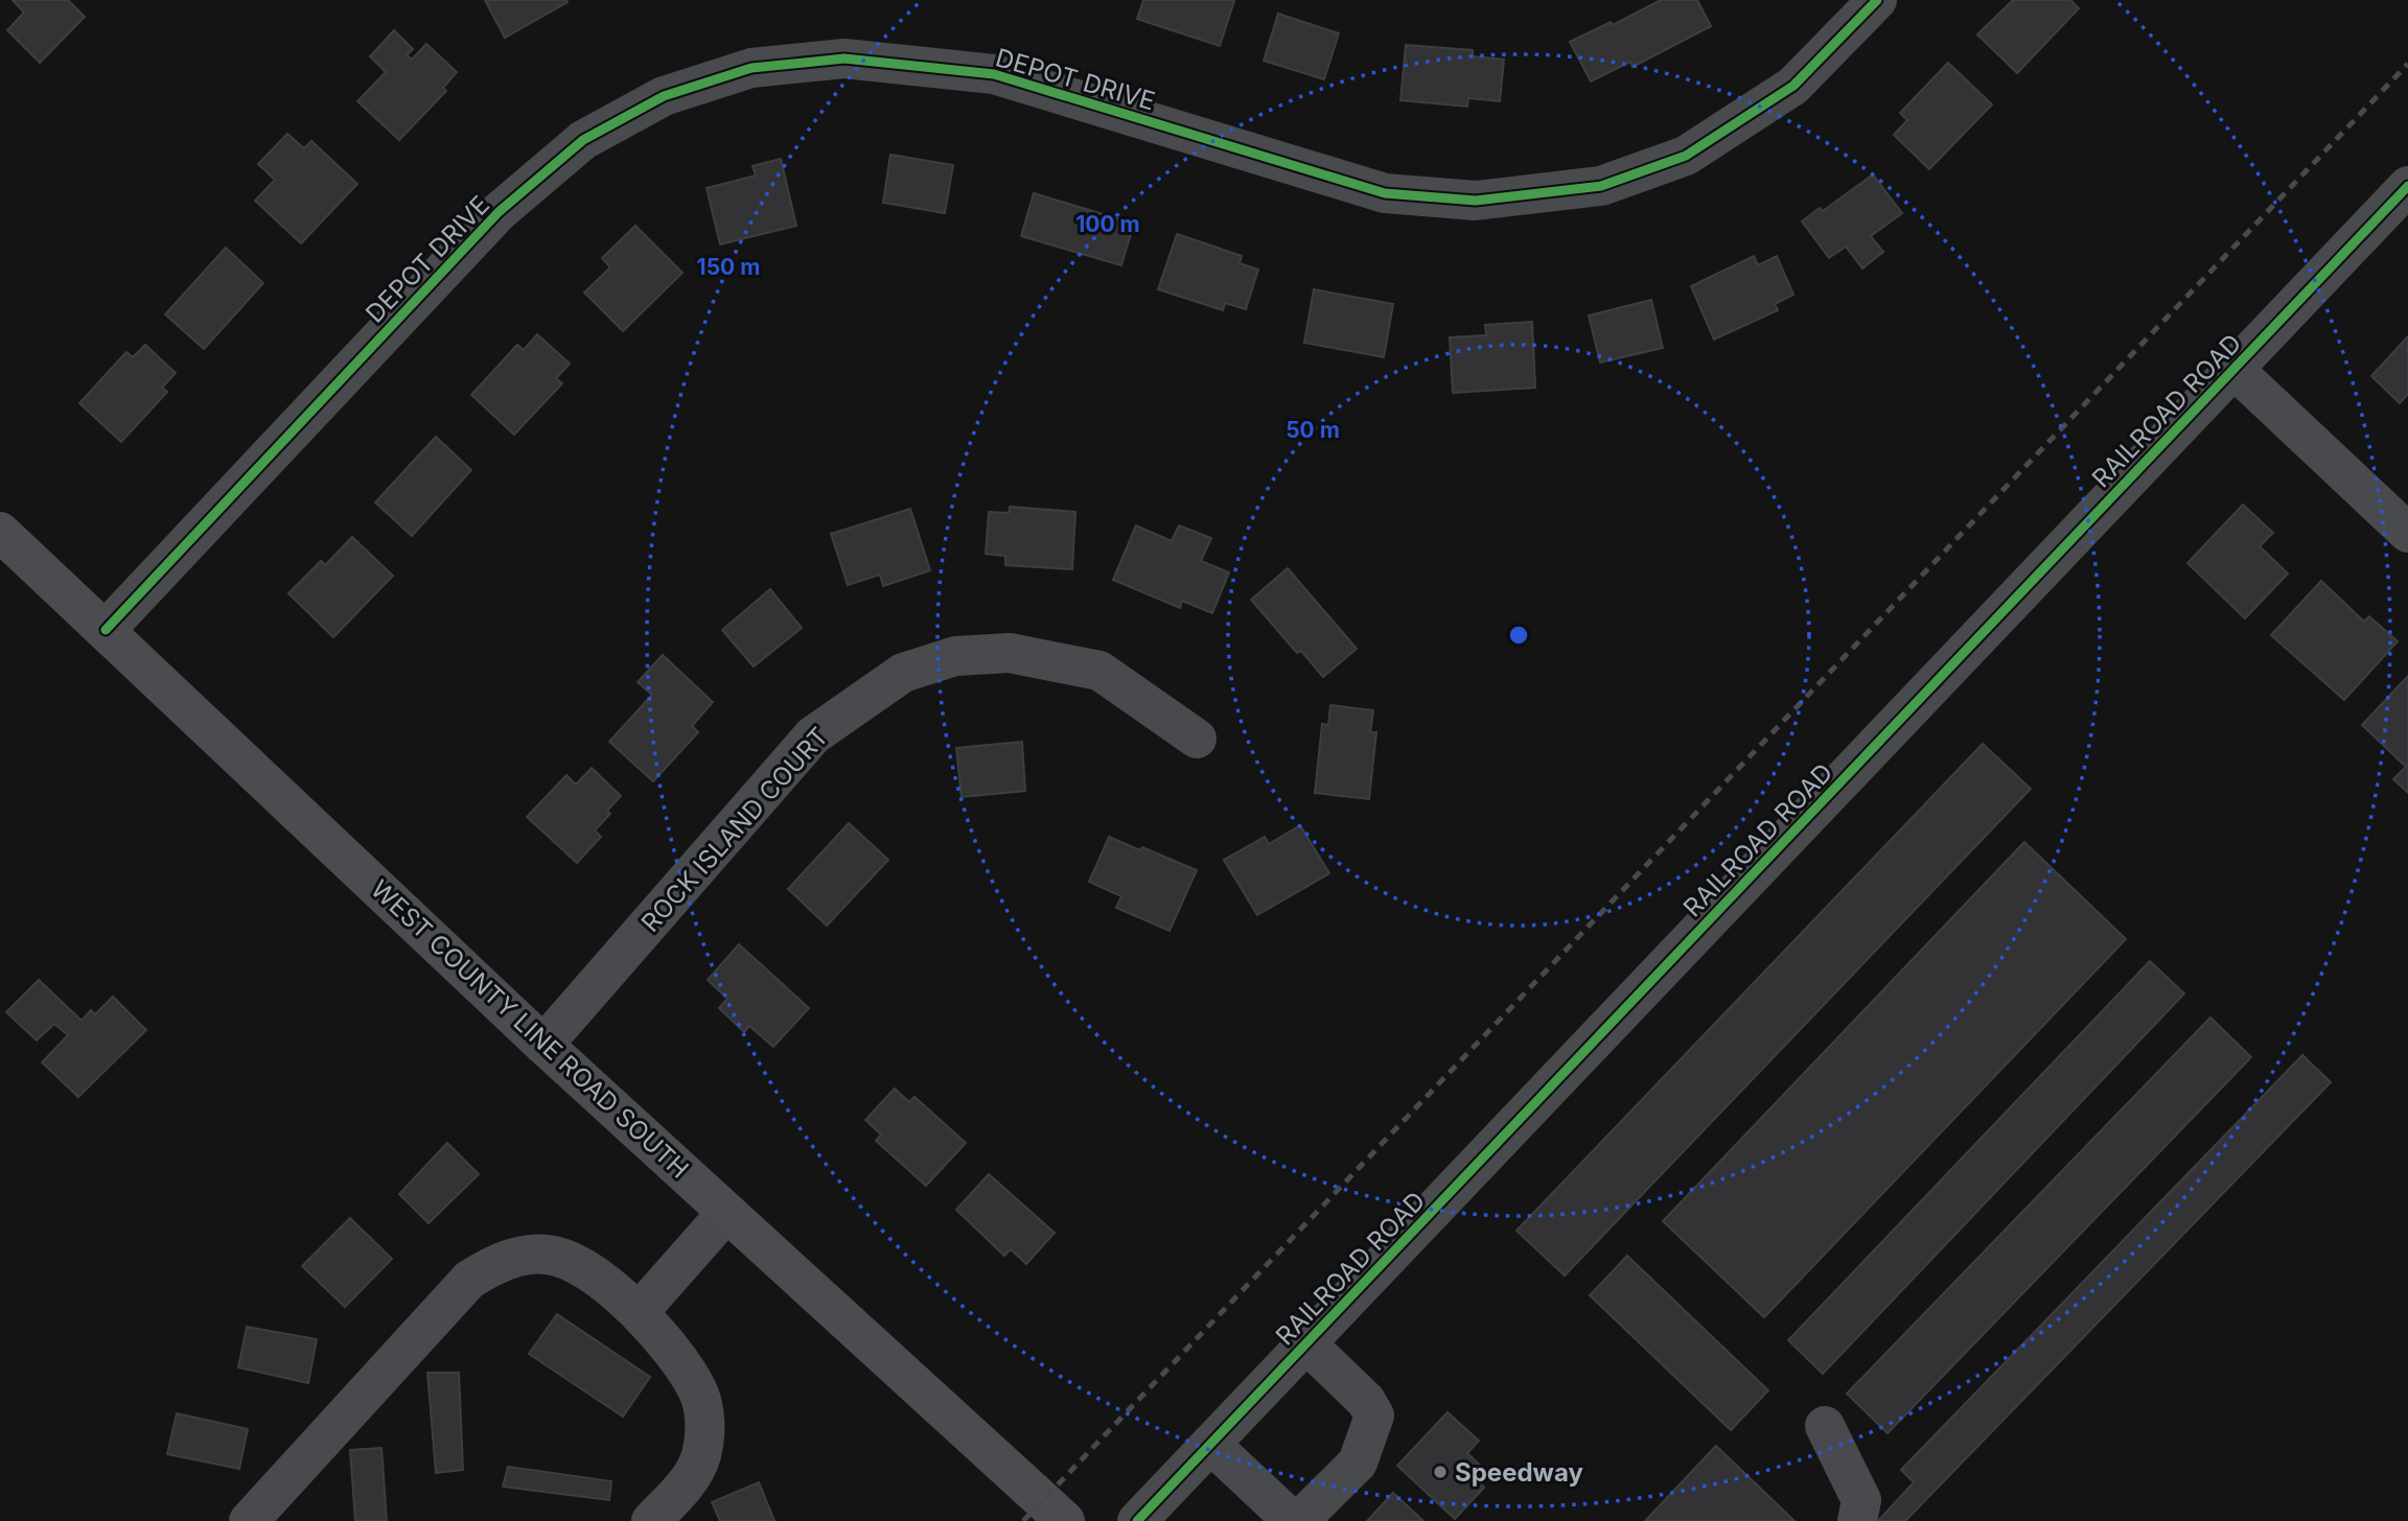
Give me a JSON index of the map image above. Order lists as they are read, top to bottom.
{
  "streets": {
    "main road": ["WEST COUNTY LINE ROAD SOUTH"],
    "street": ["DEPOT DRIVE", "RAILROAD ROAD", "ROCK ISLAND COURT"]
  },
  "crossings": [
    ["DEPOT DRIVE", "WEST COUNTY LINE ROAD SOUTH"],
    ["ROCK ISLAND COURT", "WEST COUNTY LINE ROAD SOUTH"]
  ],
  "places": ["Speedway"],
  "rings": ["100 m", "150 m", "50 m"]
}
